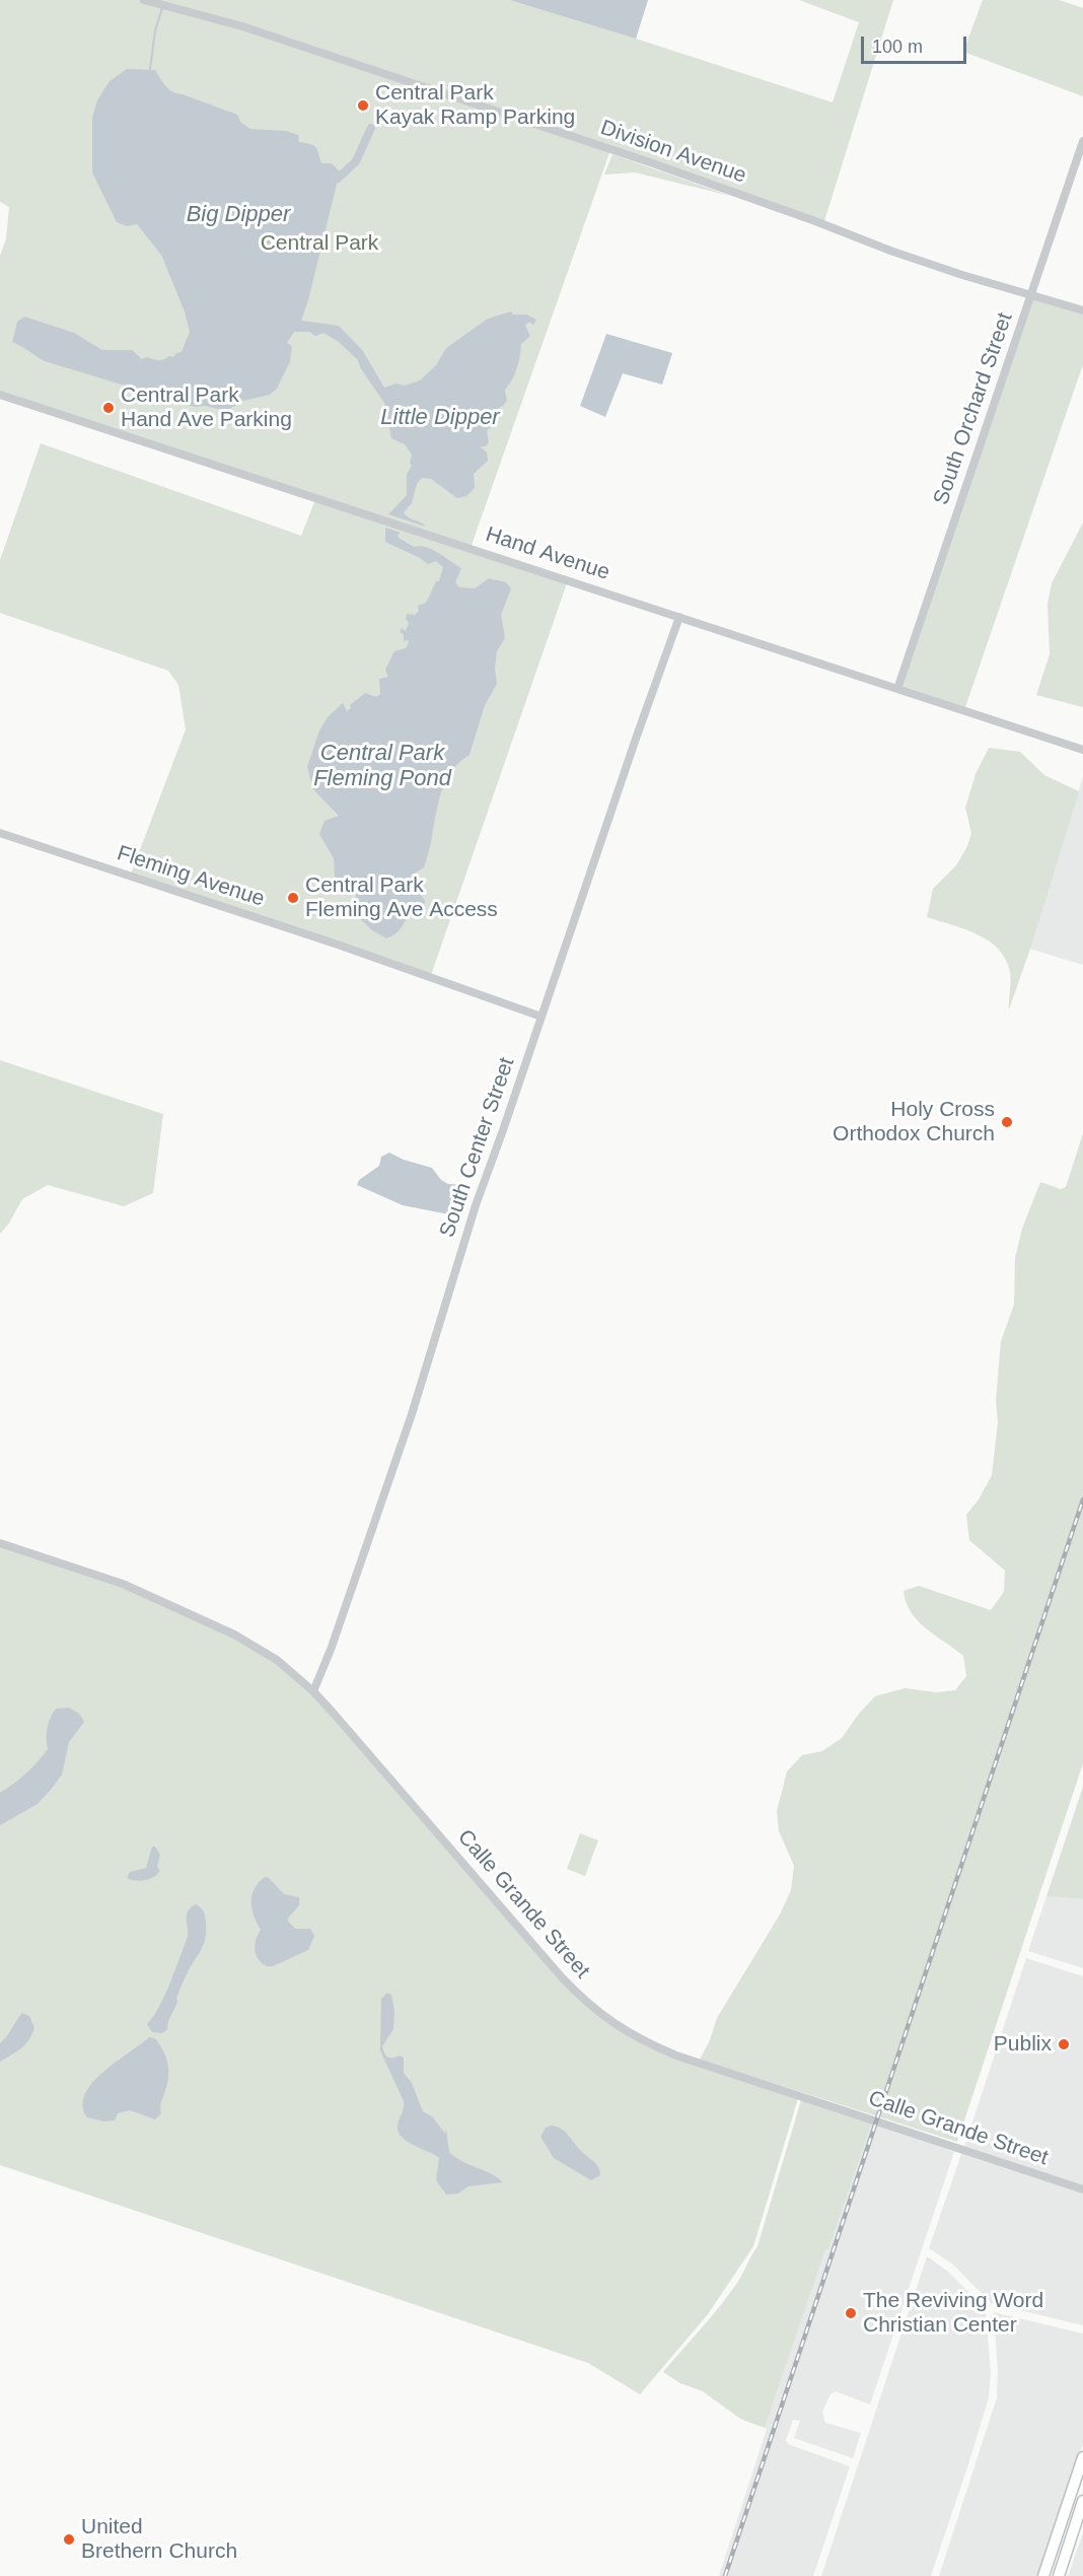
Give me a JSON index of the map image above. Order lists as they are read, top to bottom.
{
  "streets": {
    "street": [
      "Division Avenue",
      "South Orchard Street",
      "Hand Avenue",
      "Fleming Avenue",
      "South Center Street",
      "Calle Grande Street"
    ]
  },
  "crossings": [
    ["Division Avenue", "South Orchard Street"],
    ["South Orchard Street", "Hand Avenue"],
    ["Hand Avenue", "South Center Street"],
    ["Fleming Avenue", "South Center Street"],
    ["South Center Street", "Calle Grande Street"]
  ],
  "water": ["Big Dipper", "Little Dipper", "Central Park Fleming Pond"],
  "parks": ["Central Park"],
  "places": [
    "Central Park Kayak Ramp Parking",
    "Central Park Hand Ave Parking",
    "Central Park Fleming Ave Access",
    "Holy Cross Orthodox Church",
    "Publix",
    "The Reviving Word Christian Center",
    "United Brethern Church"
  ],
  "scale_bar": "100 m"
}
